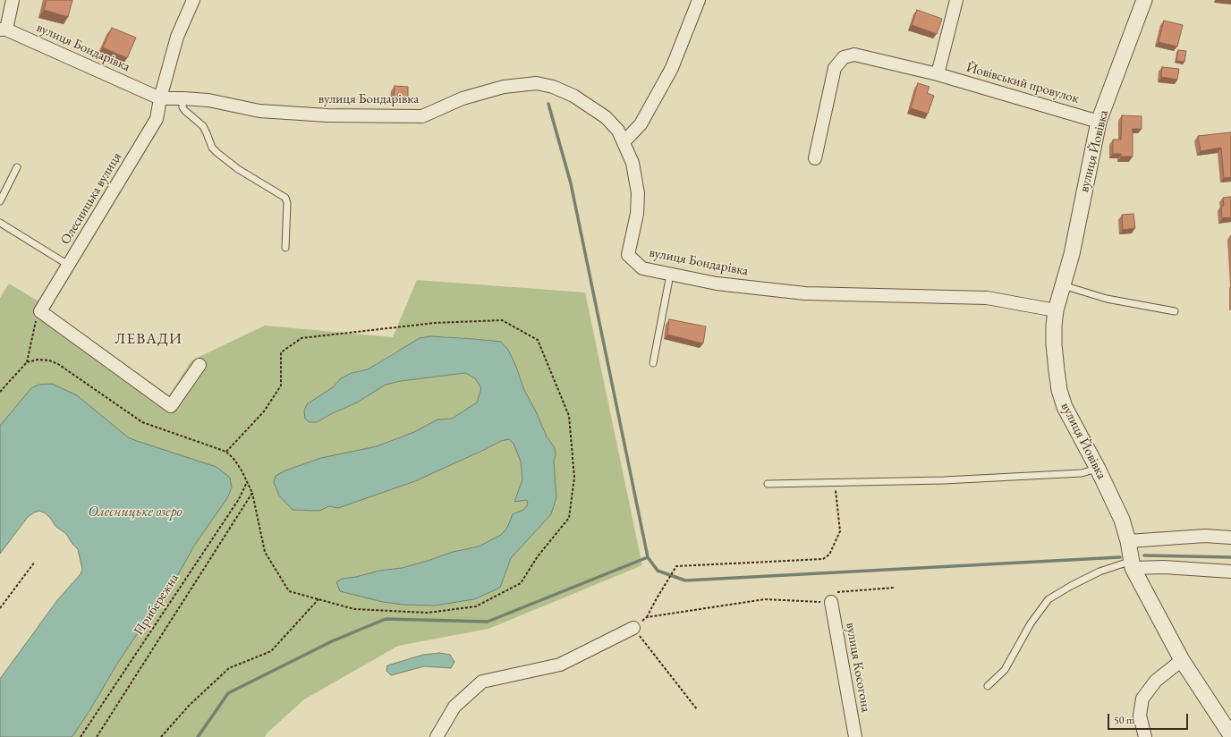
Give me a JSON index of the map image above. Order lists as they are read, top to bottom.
{
  "streets": {
    "street": [
      "вулиця Бондарівка",
      "Йовівський провулок",
      "вулиця Йовівка",
      "Олесницька вулиця",
      "вулиця Косогона"
    ],
    "path": ["Прибережна"]
  },
  "crossings": [
    ["вулиця Бондарівка", "вулиця Йовівка"],
    ["вулиця Бондарівка", "Олесницька вулиця"],
    ["Йовівський провулок", "вулиця Йовівка"]
  ],
  "districts": ["ЛЕВАДИ"],
  "water": ["Олесницьке озеро"],
  "scale_bar": "50 m"
}
